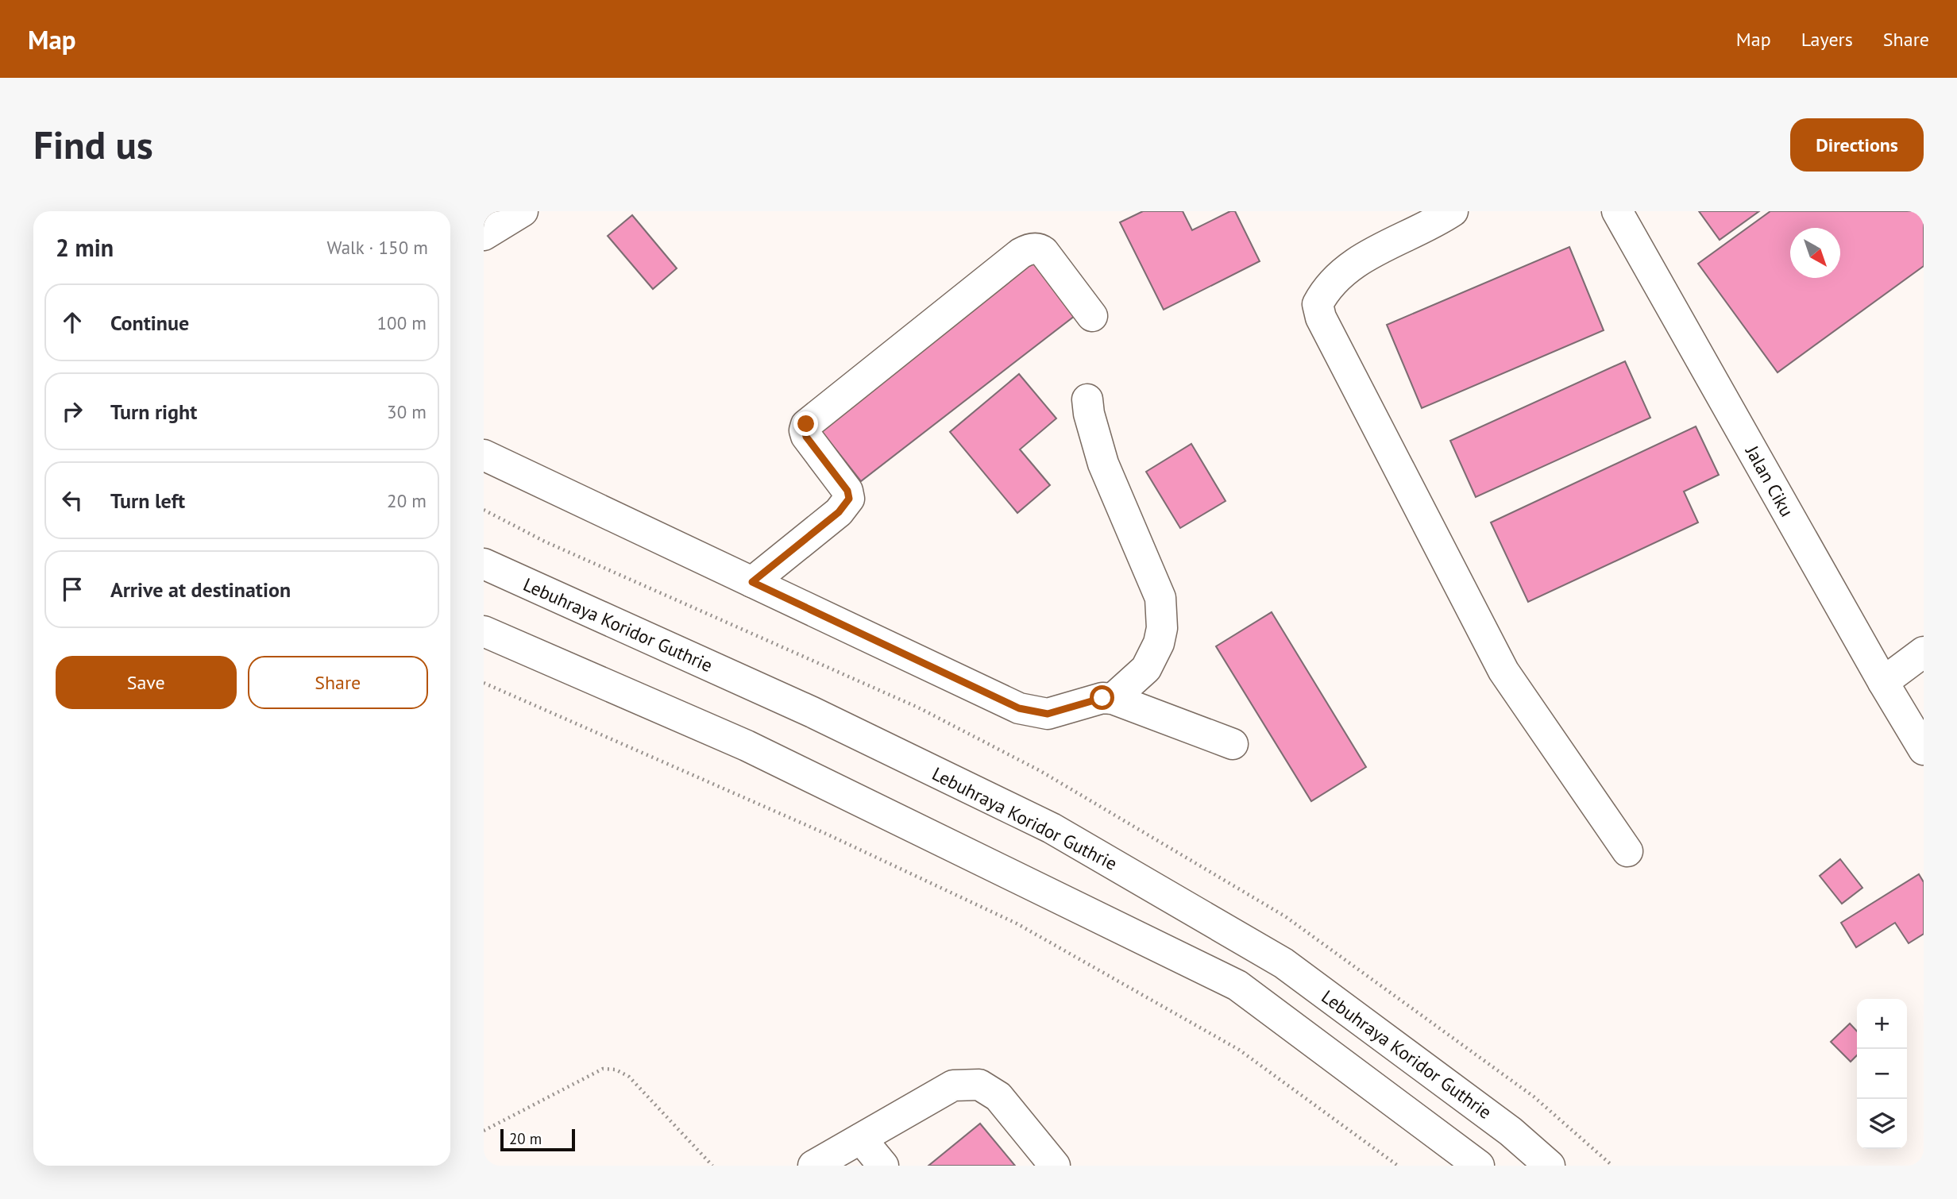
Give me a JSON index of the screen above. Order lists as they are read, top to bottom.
{
  "streets": {
    "main road": ["Jalan Ciku", "Lebuhraya Koridor Guthrie"]
  },
  "scale_bar": "20 m",
  "north": "bottom right",
  "page": {
    "header": "Map",
    "nav": ["Map", "Layers", "Share"],
    "buttons": [
      "Directions",
      ["Save", "Share"]
    ],
    "title": "Find us",
    "heading": ["2 min", "Walk · 150 m"],
    "list": [
      ["Continue", "100 m"],
      ["Turn right", "30 m"],
      ["Turn left", "20 m"],
      "Arrive at destination"
    ],
    "map_buttons": ["+", "−"],
    "scale": "20 m"
  }
}
